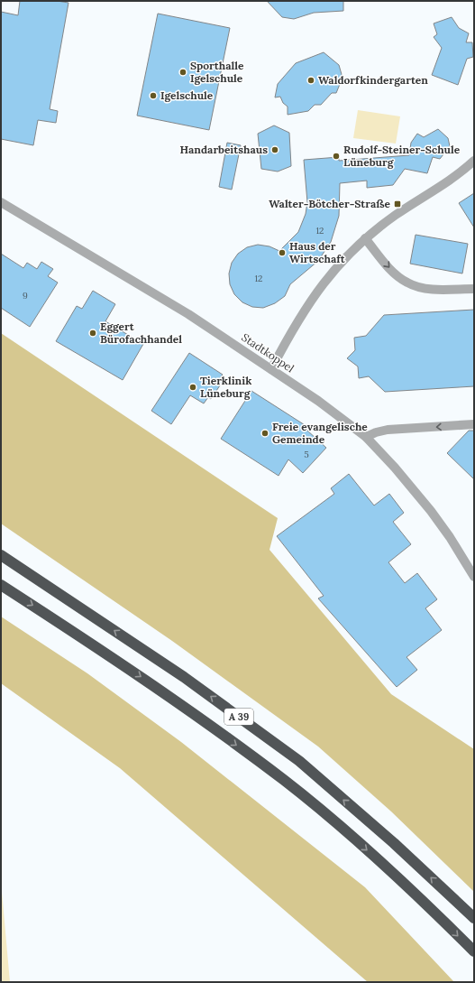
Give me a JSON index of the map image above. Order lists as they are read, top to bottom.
{
  "streets": {
    "highway": ["A 39"],
    "street": ["Stadtkoppel"]
  },
  "places": {
    "other": [
      "Sporthalle Igelschule",
      "Waldorfkindergarten",
      "Igelschule",
      "Handarbeitshaus",
      "Rudolf-Steiner-Schule Lüneburg",
      "Haus der Wirtschaft",
      "Eggert Bürofachhandel",
      "Tierklinik Lüneburg",
      "Freie evangelische Gemeinde"
    ],
    "transit": ["Walter-Bötcher-Straße"]
  },
  "house_numbers": [
    "12",
    "12",
    "9",
    "5"
  ]
}
